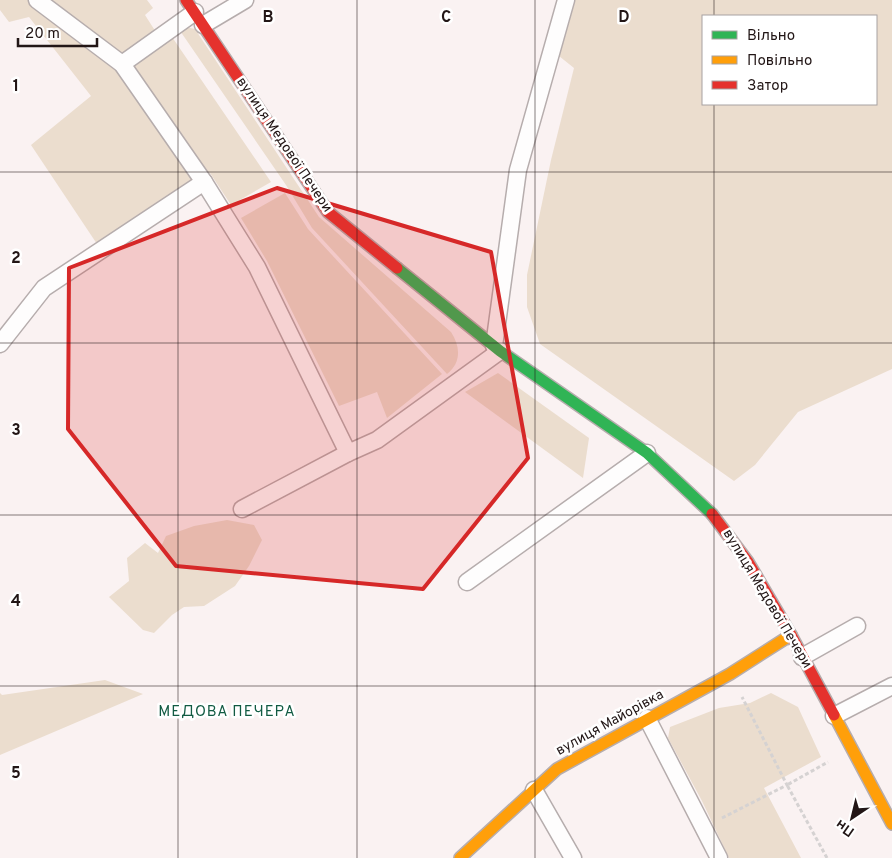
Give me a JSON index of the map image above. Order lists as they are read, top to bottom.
{
  "streets": {
    "street": ["вулиця Медової Печери", "вулиця Майорівка"]
  },
  "crossings": [
    ["вулиця Медової Печери", "вулиця Майорівка"]
  ],
  "districts": ["МЕДОВА ПЕЧЕРА"],
  "legend": ["Вільно", "Повільно", "Затор"],
  "scale_bar": "20 m",
  "north": "bottom left",
  "grid": {
    "columns": ["B", "C", "D"],
    "rows": [
      "1",
      "2",
      "3",
      "4",
      "5"
    ]
  }
}
